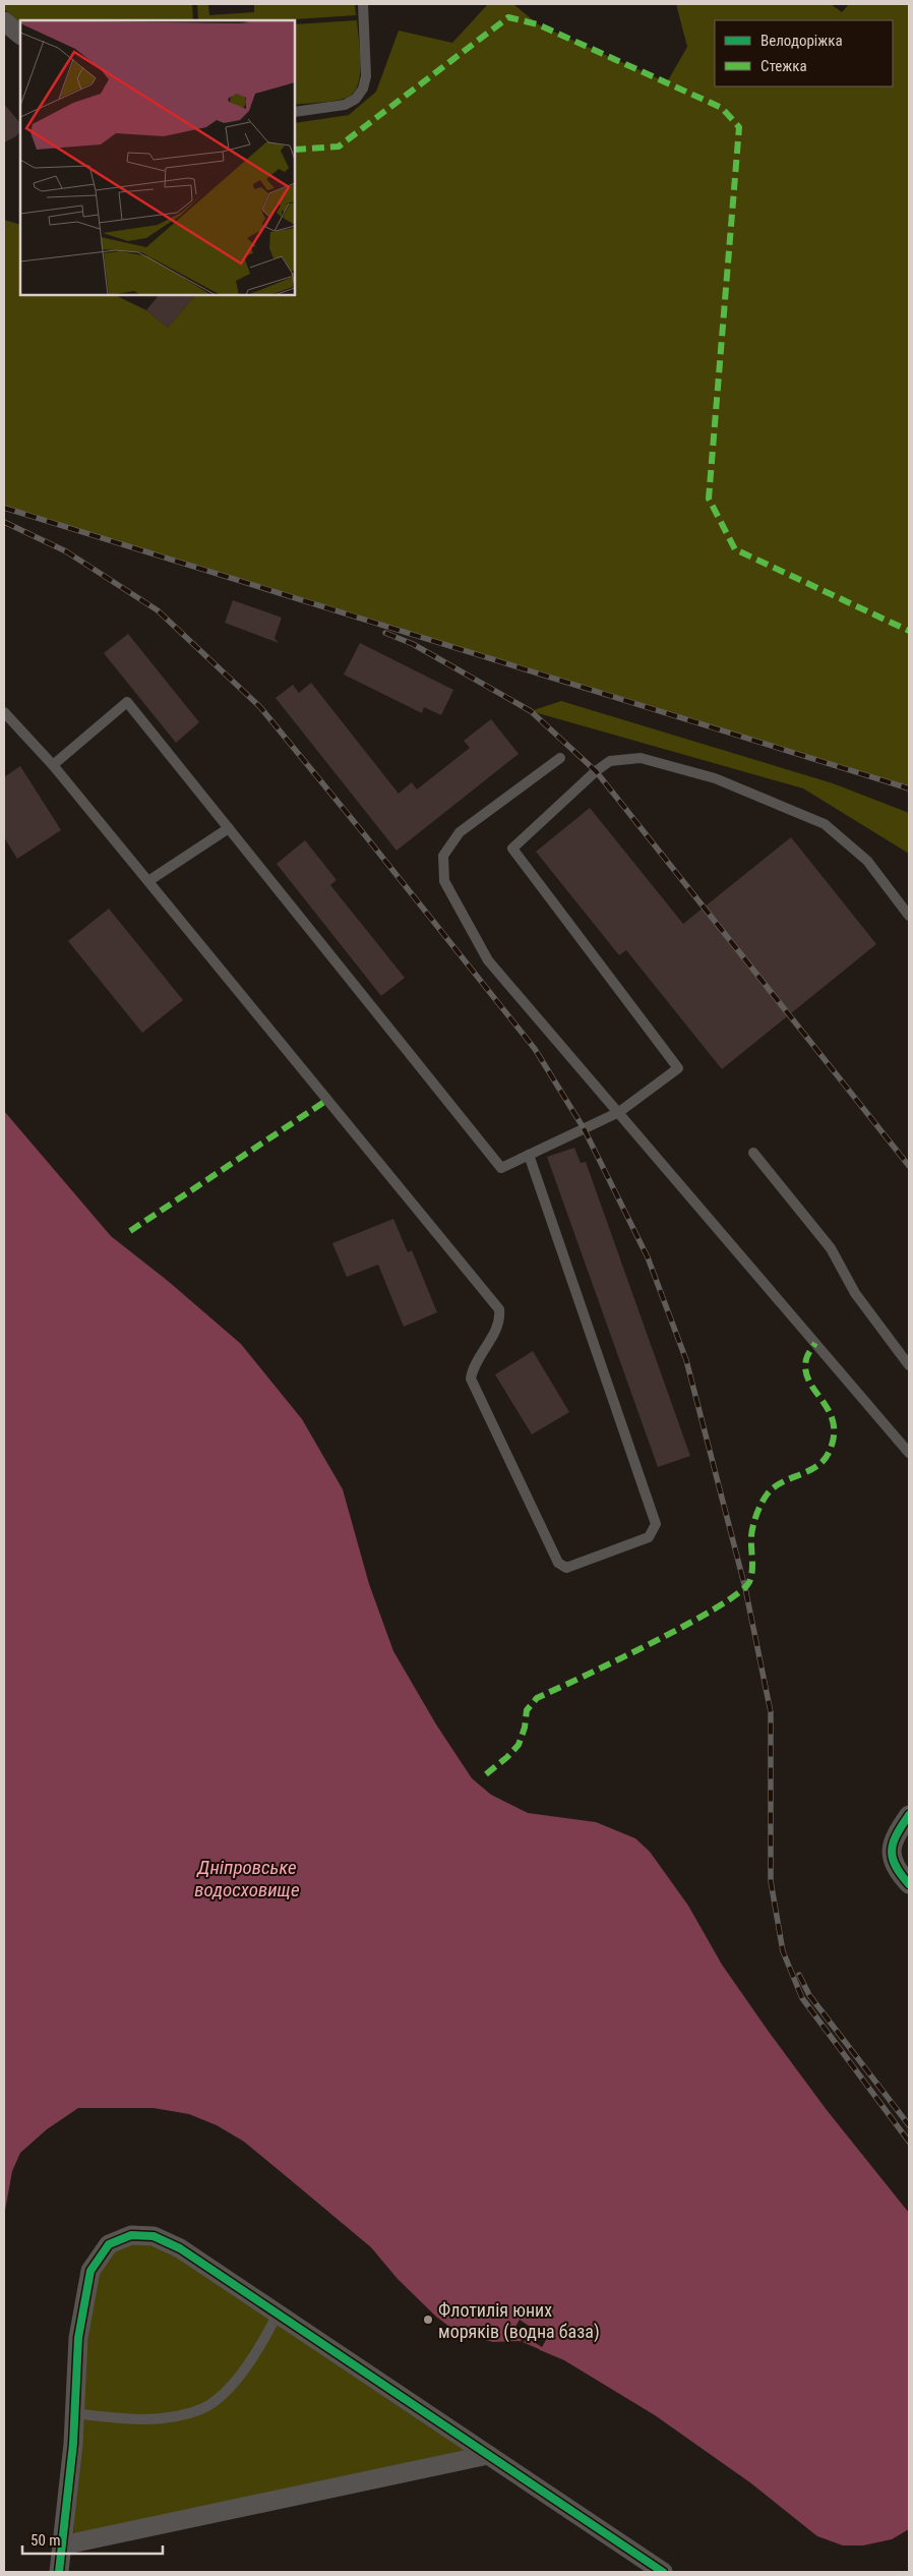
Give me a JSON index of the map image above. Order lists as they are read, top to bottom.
{
  "water": ["Дніпровське водосховище"],
  "places": ["Флотилія юних моряків (водна база)"],
  "legend": ["Велодоріжка", "Стежка"],
  "scale_bar": "50 m"
}
